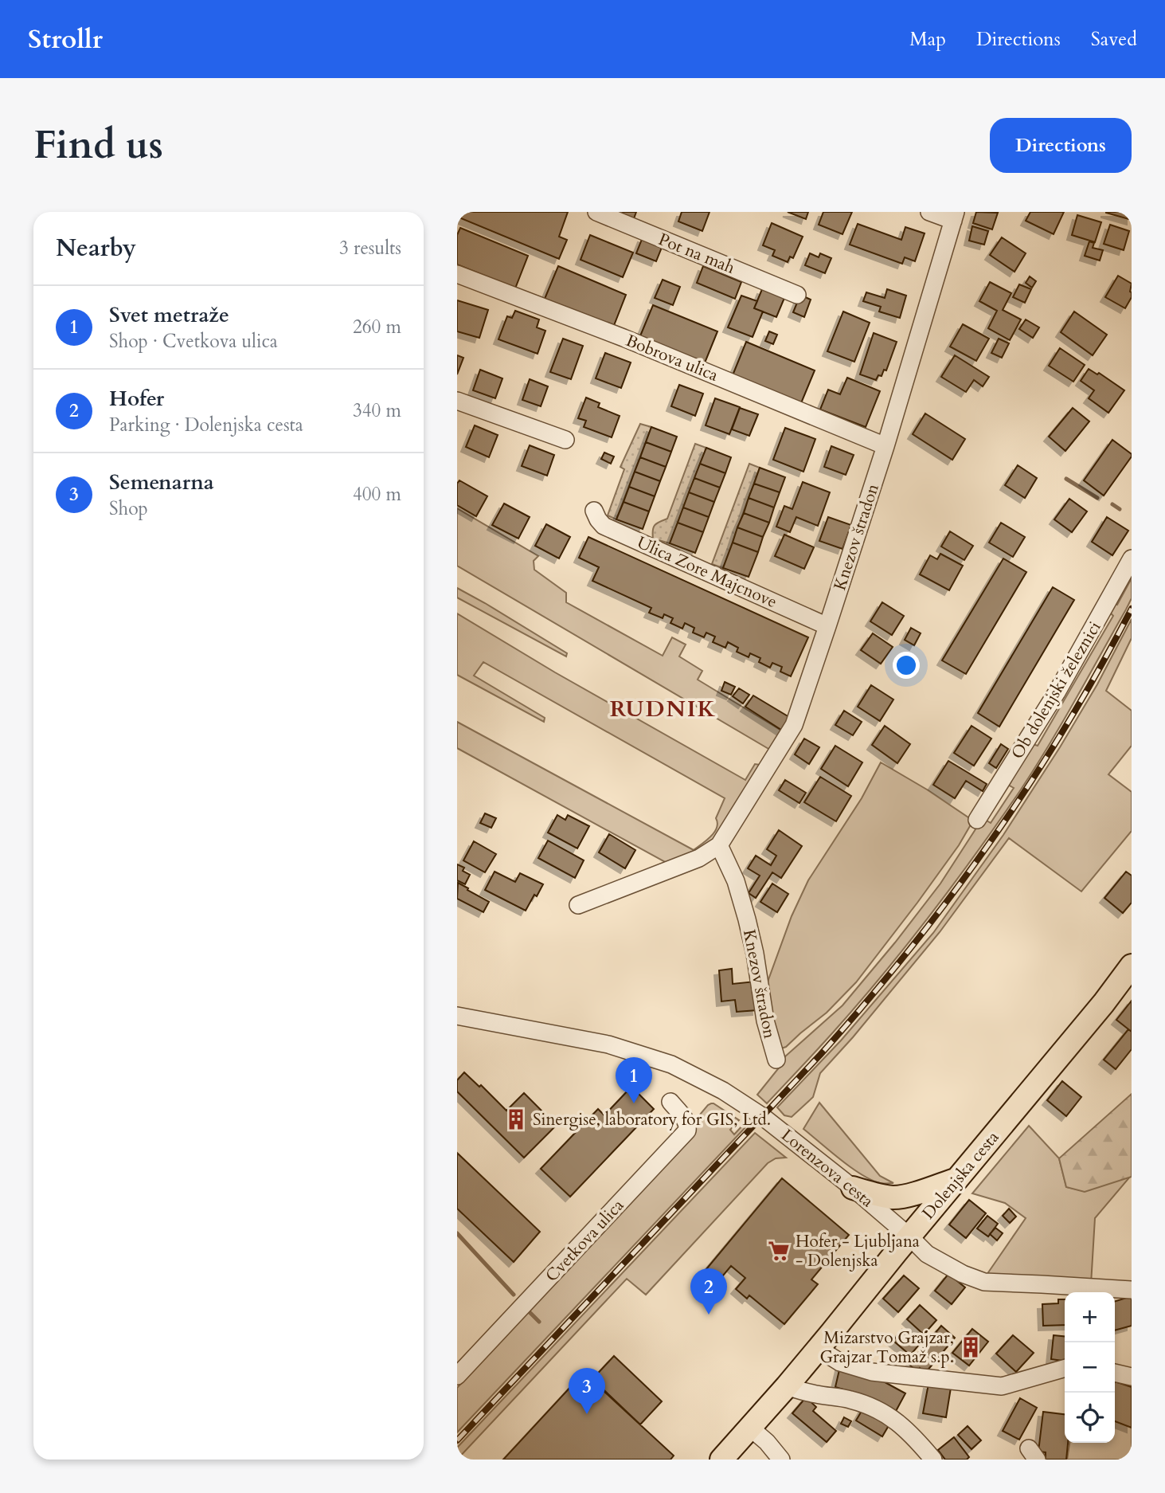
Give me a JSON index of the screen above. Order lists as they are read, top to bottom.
{
  "streets": {
    "main road": ["Dolenjska cesta"],
    "street": [
      "Pot na mah",
      "Bobrova ulica",
      "Knezov štradon",
      "Ulica Zore Majcnove",
      "Ob dolenjski železnici",
      "Lorenzova cesta",
      "Cvetkova ulica"
    ]
  },
  "crossings": [
    ["Bobrova ulica", "Knezov štradon"],
    ["Knezov štradon", "Ulica Zore Majcnove"],
    ["Lorenzova cesta", "Dolenjska cesta"]
  ],
  "districts": ["RUDNIK"],
  "places": {
    "building": ["Sinergise, laboratory for GIS, Ltd.", "Mizarstvo Grajzar, Grajzar Tomaž s.p."],
    "supermarket": ["Hofer - Ljubljana - Dolenjska"]
  },
  "page": {
    "header": "Strollr",
    "nav": ["Map", "Directions", "Saved"],
    "buttons": "Directions",
    "title": "Find us",
    "heading": ["Nearby", "3 results"],
    "list": [
      {
        "mark": "1",
        "name": "Svet metraže",
        "note": "Shop · Cvetkova ulica",
        "value": "260 m"
      },
      {
        "mark": "2",
        "name": "Hofer",
        "note": "Parking · Dolenjska cesta",
        "value": "340 m"
      },
      {
        "mark": "3",
        "name": "Semenarna",
        "note": "Shop",
        "value": "400 m"
      }
    ],
    "pins": ["1", "2", "3"],
    "map_buttons": ["+", "−"]
  }
}
